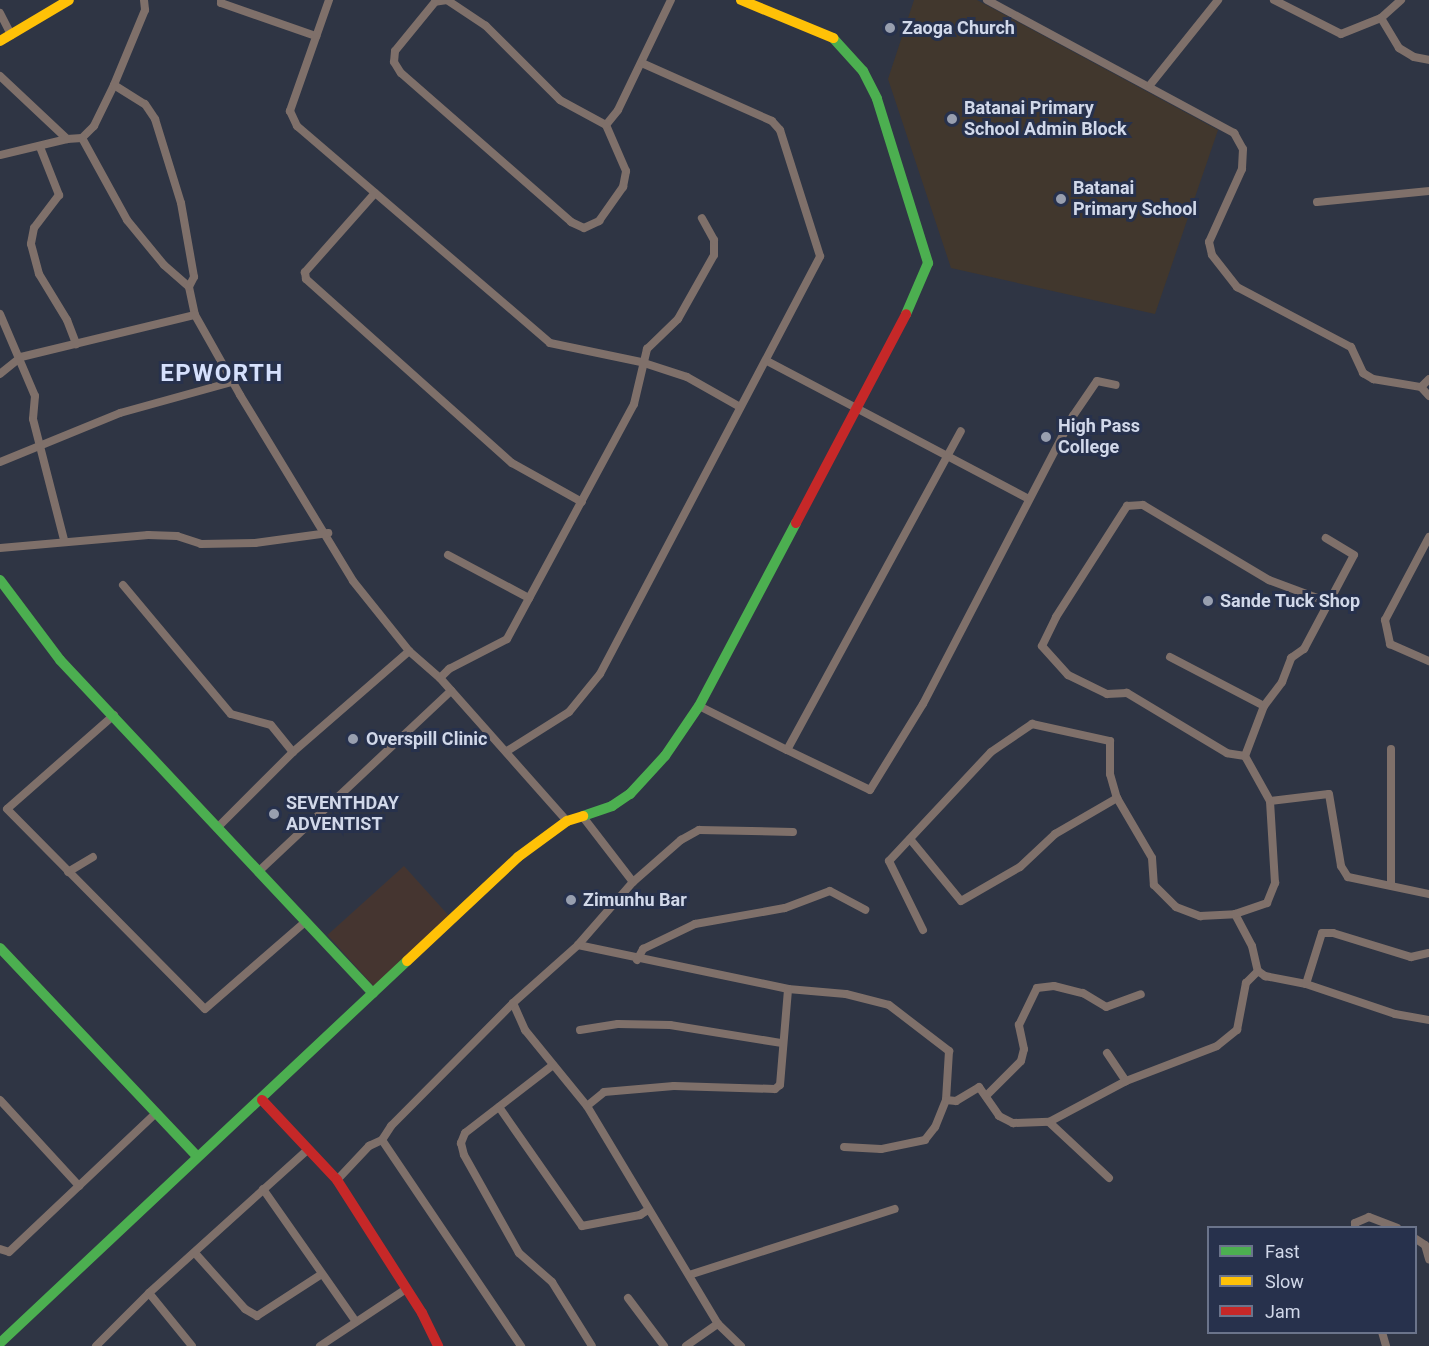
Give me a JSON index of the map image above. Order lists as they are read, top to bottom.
{
  "districts": ["EPWORTH"],
  "places": [
    "Zaoga Church",
    "Batanai Primary School Admin Block",
    "Batanai Primary School",
    "High Pass College",
    "Sande Tuck Shop",
    "Overspill Clinic",
    "SEVENTHDAY ADVENTIST",
    "Zimunhu Bar"
  ],
  "legend": ["Fast", "Slow", "Jam"]
}
